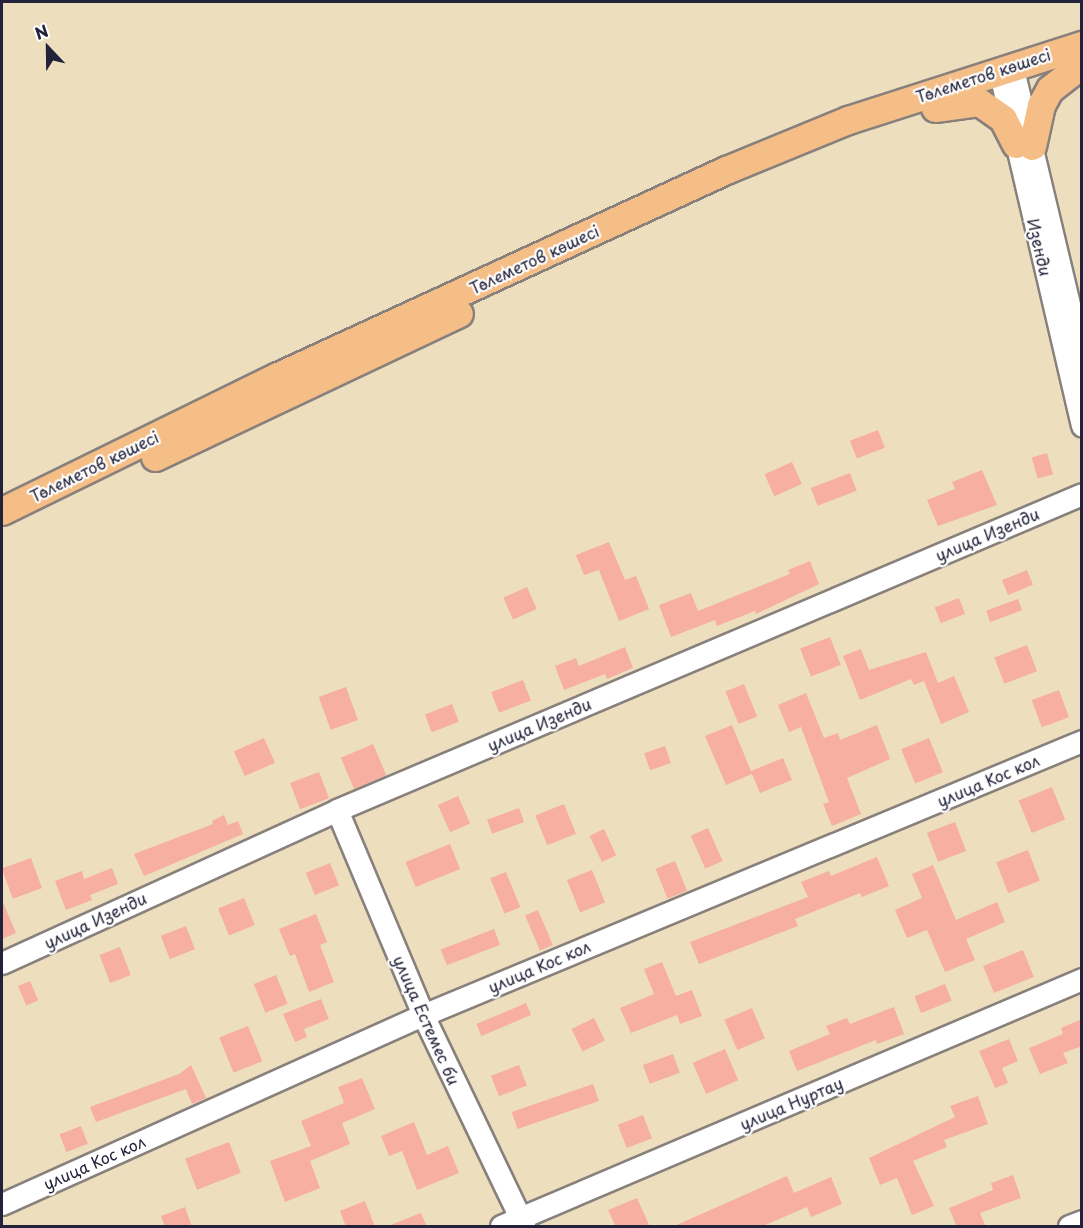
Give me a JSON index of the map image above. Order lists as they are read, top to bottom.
{
  "streets": {
    "main road": ["Төлеметов көшесі"],
    "street": [
      "Изенди",
      "улица Изенди",
      "улица Кос кол",
      "улица Естемес би",
      "улица Нуртау"
    ]
  },
  "crossings": [
    ["Төлеметов көшесі", "Изенди"],
    ["улица Изенди", "улица Естемес би"],
    ["улица Кос кол", "улица Естемес би"],
    ["улица Естемес би", "улица Нуртау"]
  ],
  "north": "top"
}
